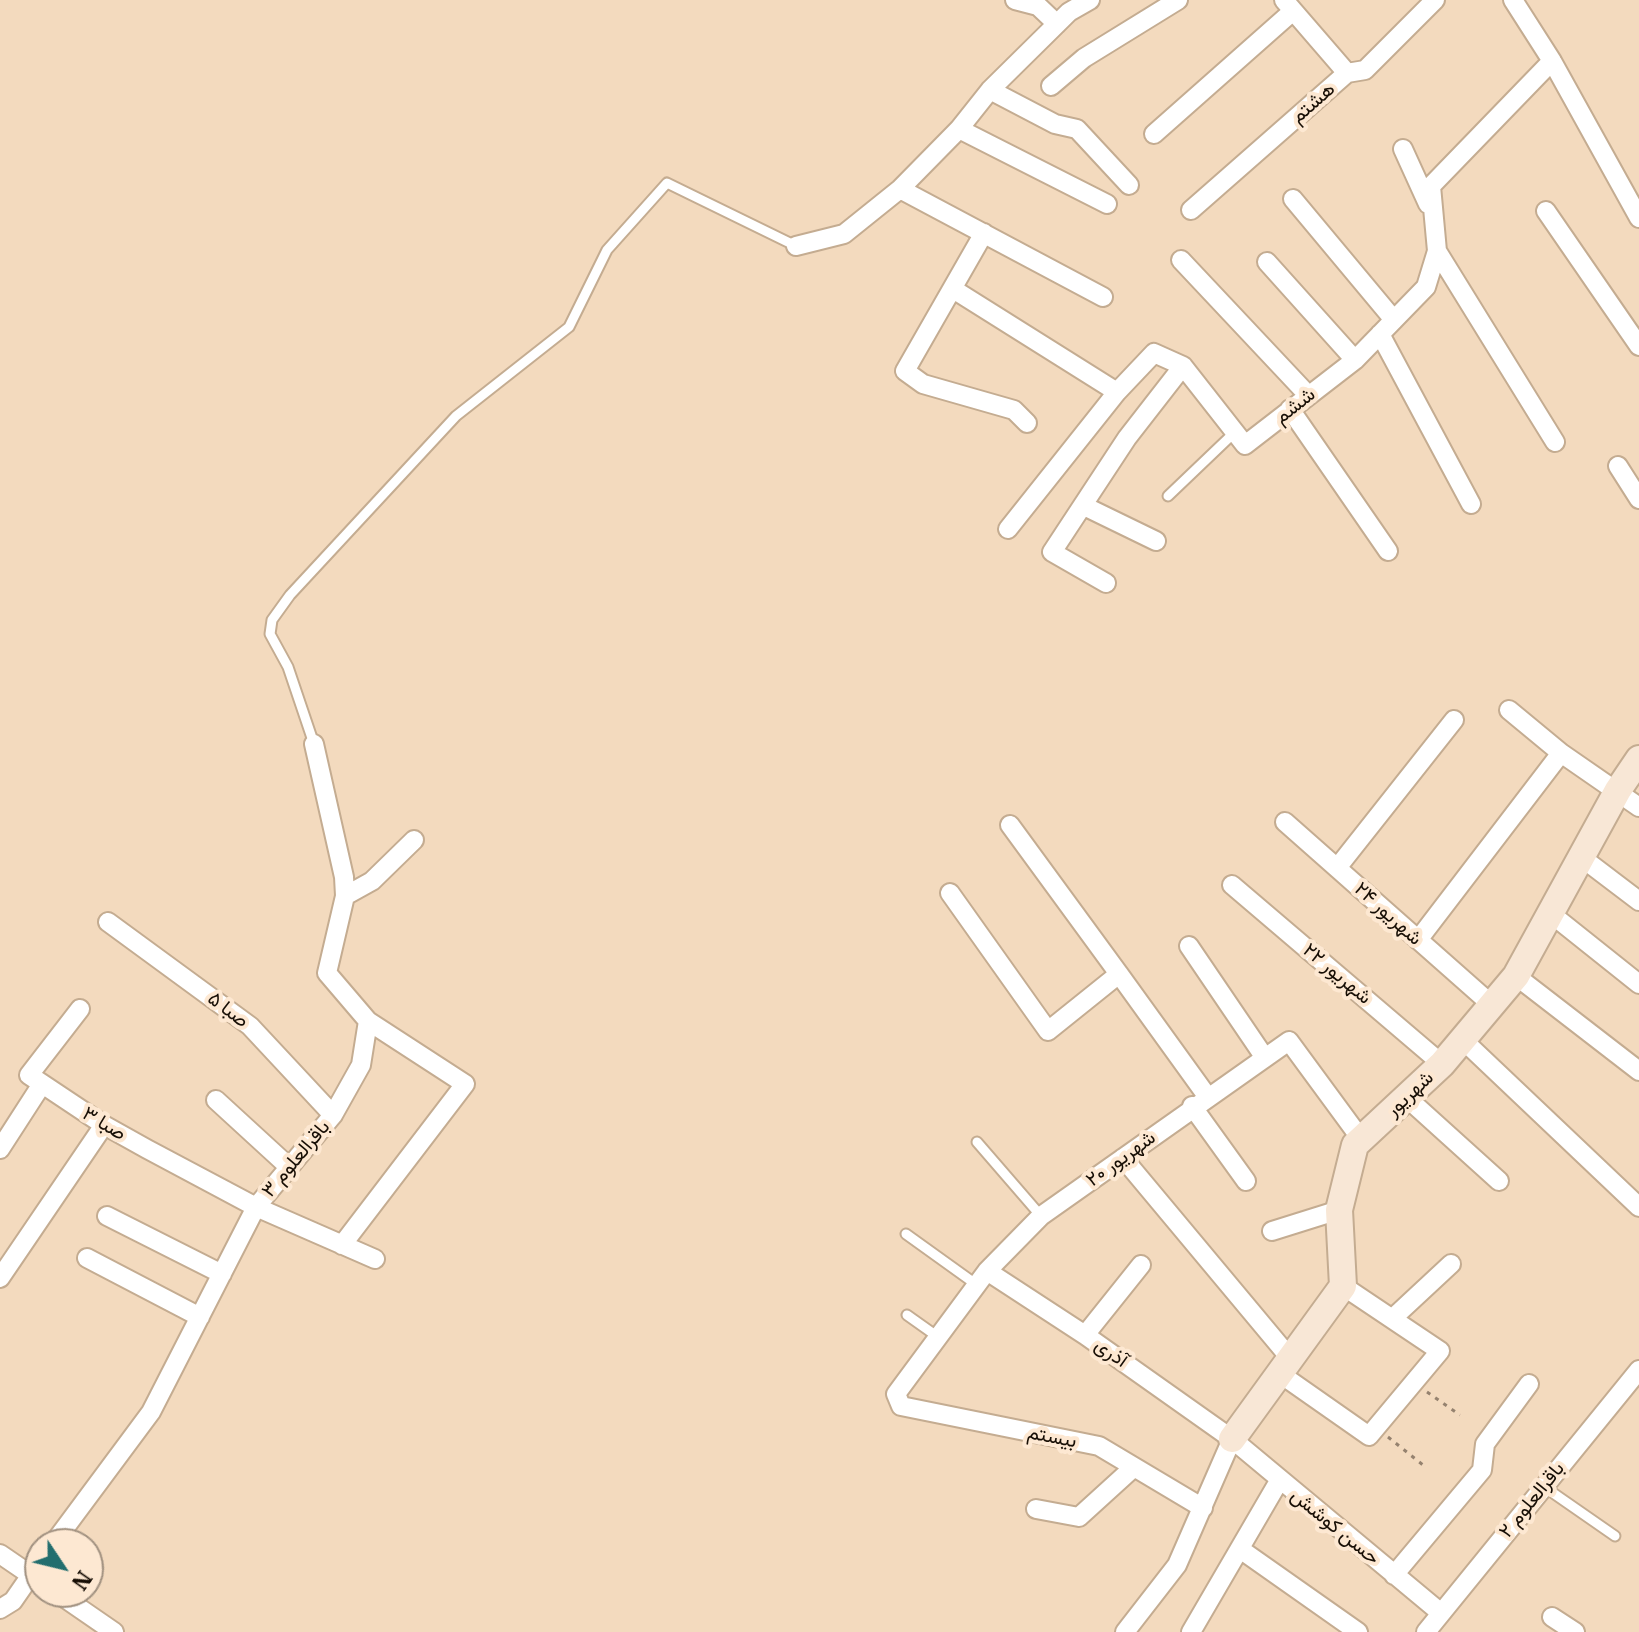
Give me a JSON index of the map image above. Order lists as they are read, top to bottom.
{
  "streets": {
    "street": [
      "هشتم",
      "ششم",
      "شهریور ۲۴",
      "شهریور ۲۲",
      "صبا ۵",
      "شهریور",
      "صبا ۳",
      "باقرالعلوم ۳",
      "شهریور ۲۰",
      "آذری",
      "بیستم",
      "باقرالعلوم ۲",
      "حسن کوشش"
    ]
  },
  "crossings": [
    ["شهریور ۲۴", "شهریور"],
    ["شهریور ۲۲", "شهریور"],
    ["صبا ۵", "باقرالعلوم ۳"],
    ["شهریور", "شهریور ۲۰"],
    ["صبا ۳", "باقرالعلوم ۳"],
    ["شهریور ۲۰", "آذری"],
    ["شهریور ۲۰", "بیستم"],
    ["آذری", "حسن کوشش"],
    ["باقرالعلوم ۲", "حسن کوشش"]
  ],
  "north": "bottom right"
}
